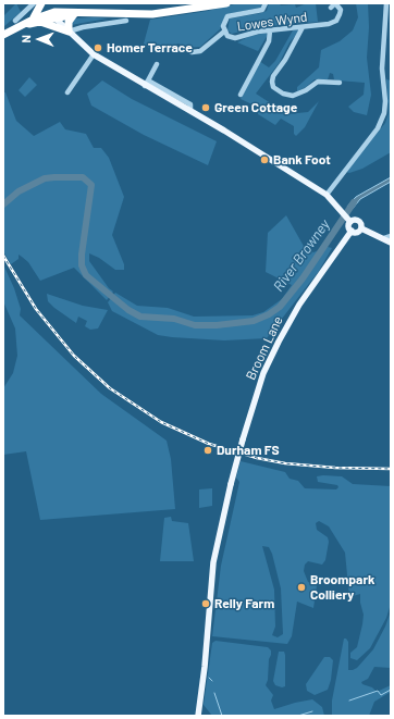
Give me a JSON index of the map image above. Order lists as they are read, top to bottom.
{
  "streets": {
    "main road": ["Broom Lane"],
    "street": ["Lowes Wynd"]
  },
  "water": ["River Browney"],
  "places": [
    "Homer Terrace",
    "Green Cottage",
    "Bank Foot",
    "Durham FS",
    "Broompark Colliery",
    "Relly Farm"
  ],
  "north": "left"
}
